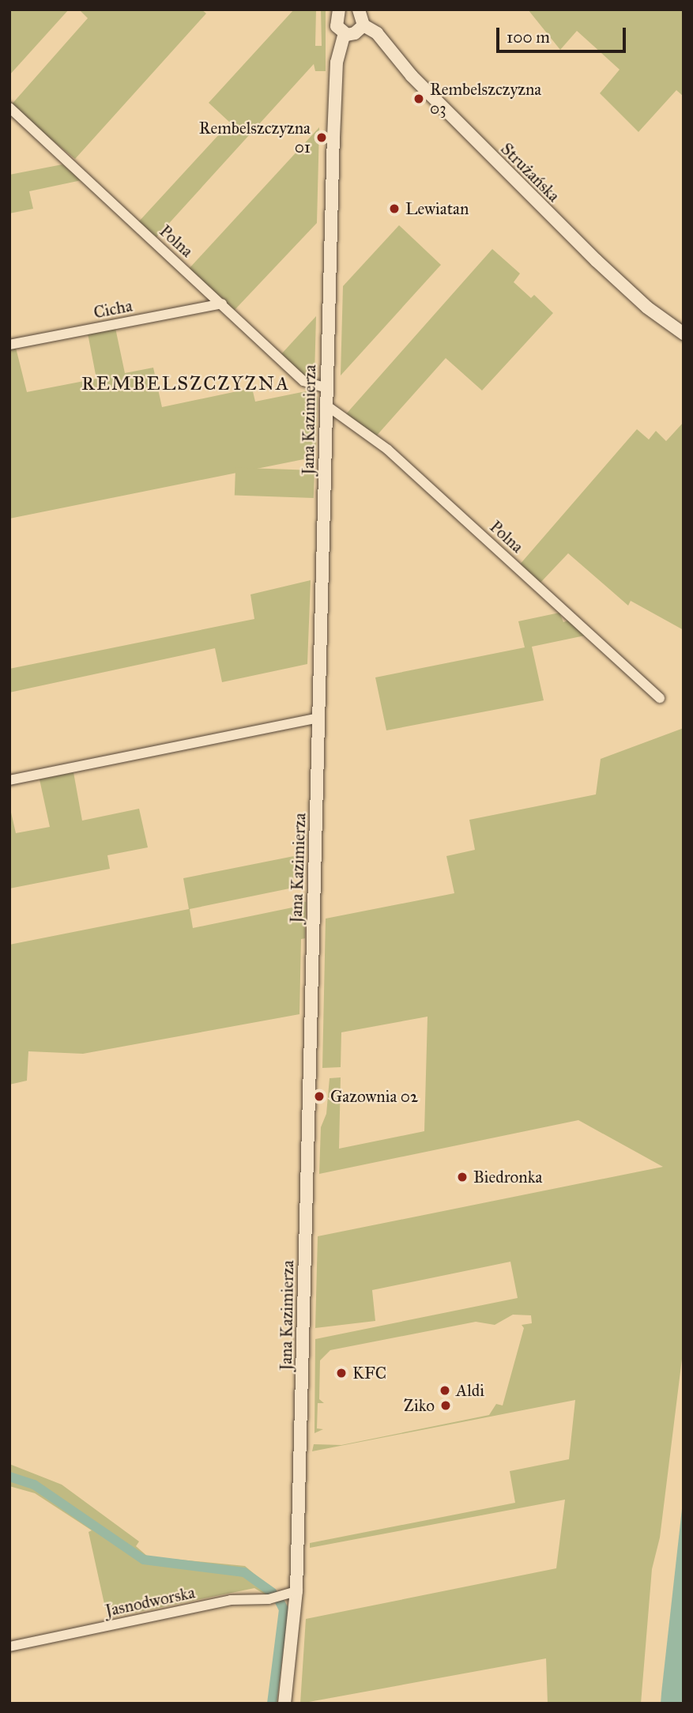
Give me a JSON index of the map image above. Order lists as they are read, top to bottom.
{
  "streets": {
    "main road": ["Strużańska", "Jana Kazimierza"],
    "street": ["Polna", "Cicha", "Jasnodworska"]
  },
  "crossings": [
    ["Polna", "Cicha"],
    ["Polna", "Jana Kazimierza"],
    ["Jana Kazimierza", "Jasnodworska"]
  ],
  "districts": ["REMBELSZCZYZNA"],
  "places": [
    "Rembelszczyzna 03",
    "Rembelszczyzna 01",
    "Lewiatan",
    "Gazownia 02",
    "Biedronka",
    "KFC",
    "Aldi",
    "Ziko"
  ],
  "scale_bar": "100 m"
}
